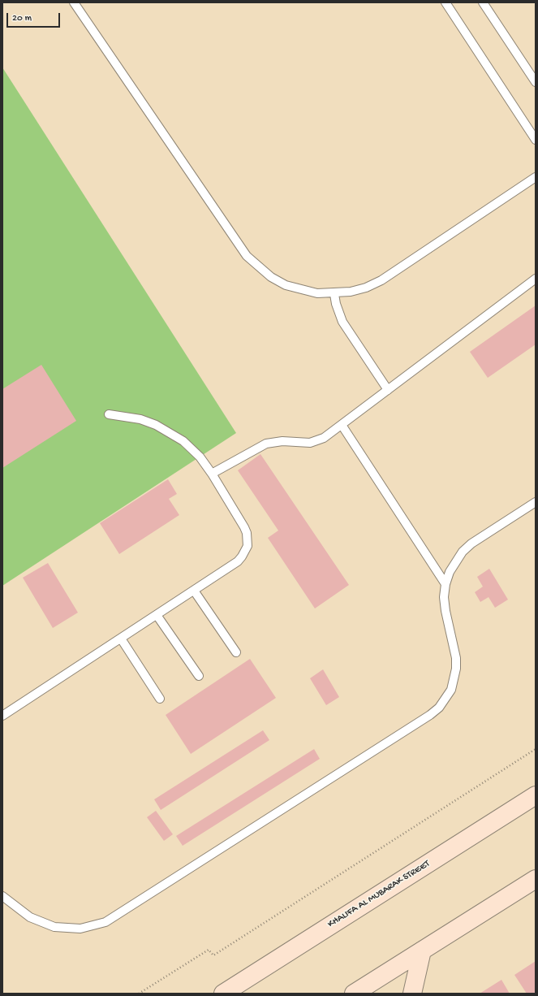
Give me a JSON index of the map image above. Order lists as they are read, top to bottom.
{
  "streets": {
    "main road": ["KHALIFA AL MUBARAK STREET"]
  },
  "scale_bar": "20 m"
}
